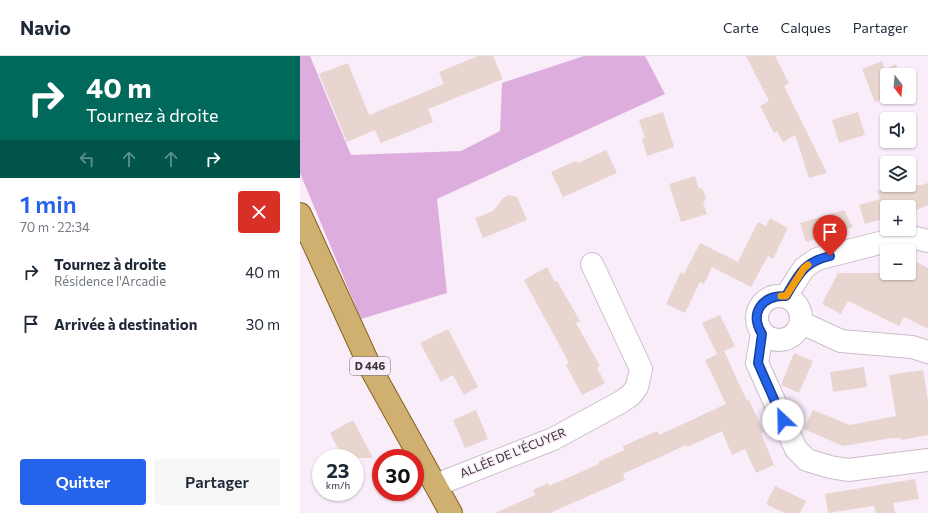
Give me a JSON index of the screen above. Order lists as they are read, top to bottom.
{
  "streets": {
    "main road": ["D 446"],
    "street": ["ALLÉE DE L'ÉCUYER"]
  },
  "crossings": [
    ["D 446", "ALLÉE DE L'ÉCUYER"]
  ],
  "north": "bottom",
  "page": {
    "header": "Navio",
    "nav": ["Carte", "Calques", "Partager"],
    "turn": ["40 m", "Tournez à droite"],
    "map_buttons": ["+", "−"],
    "heading": ["1 min", "70 m · 22:34"],
    "list": [
      {
        "name": "Tournez à droite",
        "note": "Résidence l'Arcadie",
        "value": "40 m"
      },
      {
        "name": "Arrivée à destination",
        "value": "30 m"
      }
    ],
    "speed": "23 km/h",
    "limit": "30",
    "buttons": ["Quitter", "Partager"]
  }
}
